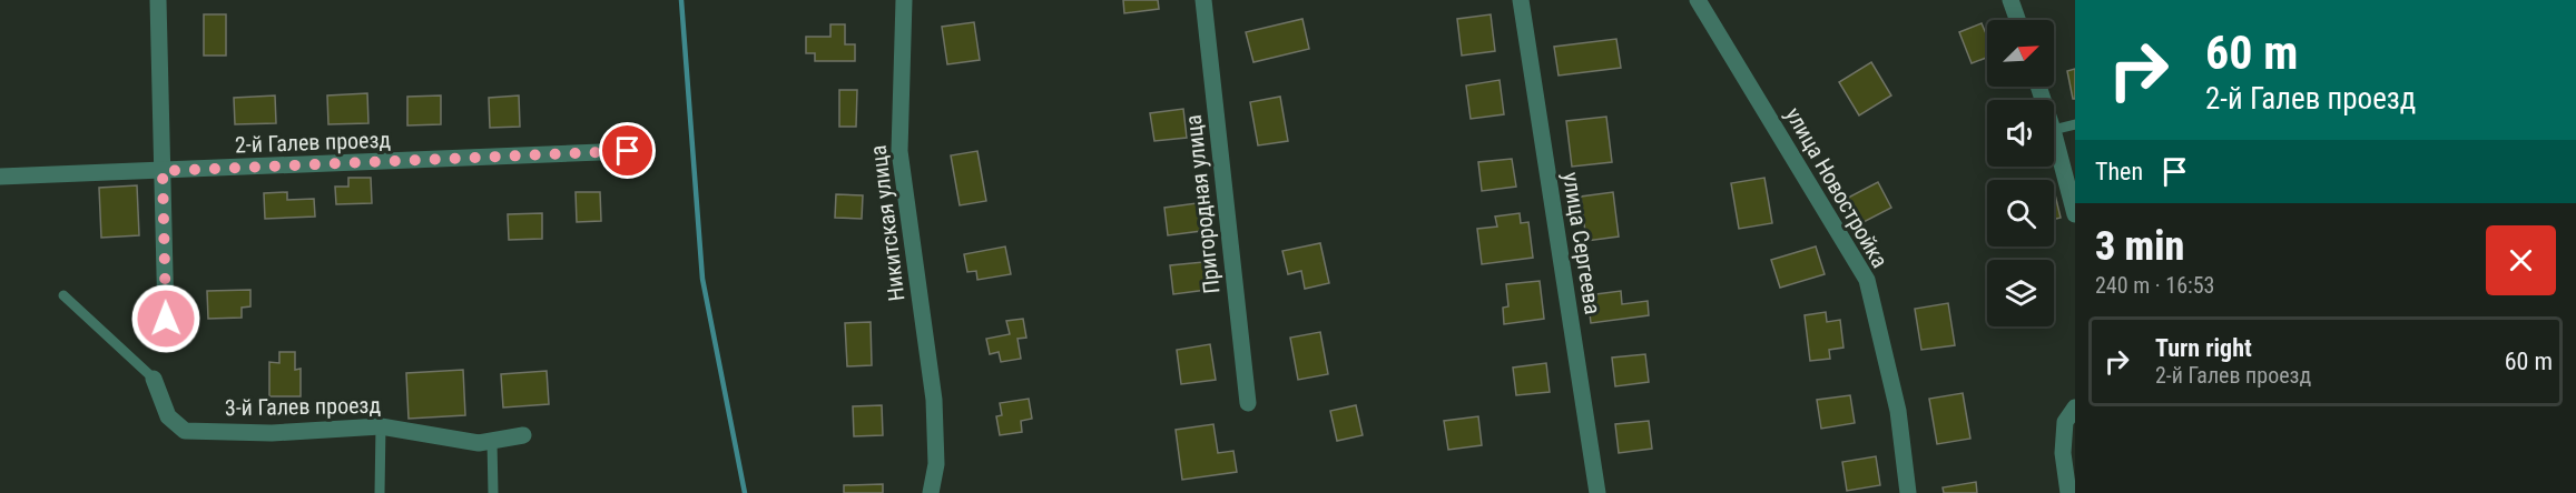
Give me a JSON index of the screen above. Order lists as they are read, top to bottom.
{
  "streets": {
    "street": [
      "2-й Галев проезд",
      "улица Новостройка",
      "Пригородная улица",
      "Никитская улица",
      "улица Сергеева",
      "3-й Галев проезд"
    ]
  },
  "north": "top right",
  "page": {
    "turn": ["60 m", "2-й Галев проезд"],
    "then": "Then",
    "heading": ["3 min", "240 m · 16:53"],
    "list": [
      {
        "name": "Turn right",
        "note": "2-й Галев проезд",
        "value": "60 m"
      }
    ]
  }
}
